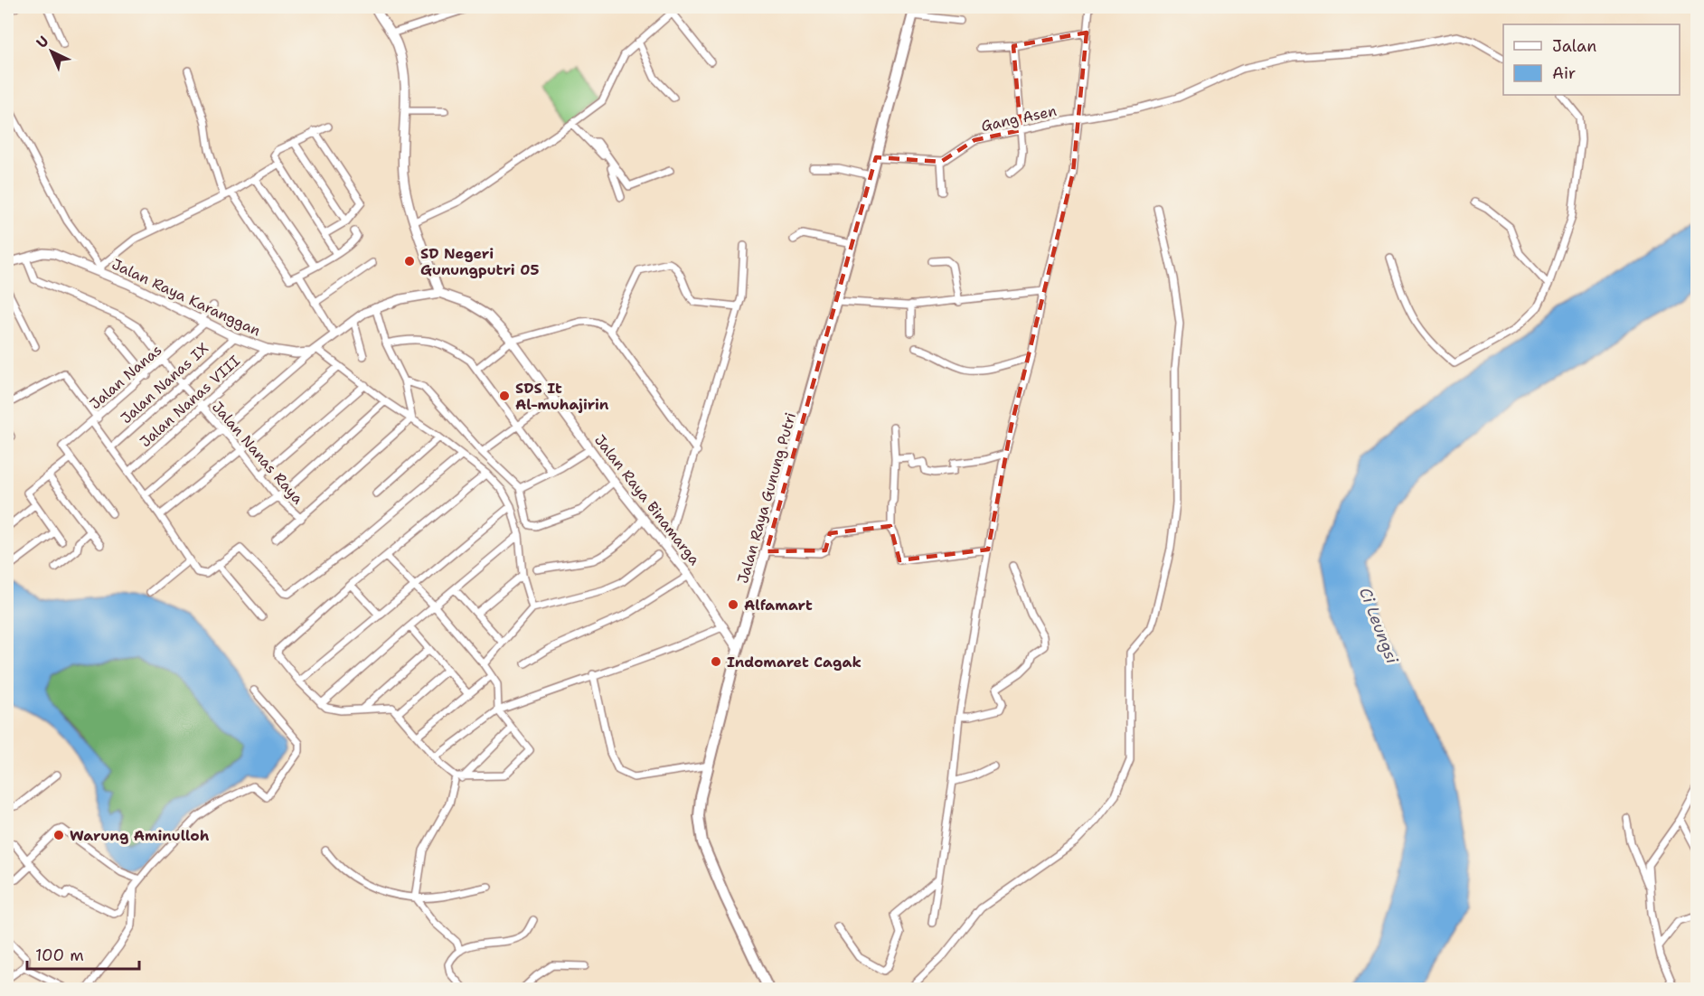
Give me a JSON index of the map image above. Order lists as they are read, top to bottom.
{
  "streets": {
    "main road": ["Jalan Raya Gunung Putri"],
    "street": [
      "Gang Asen",
      "Jalan Raya Karanggan",
      "Jalan Nanas",
      "Jalan Nanas IX",
      "Jalan Nanas VIII",
      "Jalan Nanas Raya",
      "Jalan Raya Binamarga"
    ]
  },
  "crossings": [
    ["Jalan Raya Karanggan", "Jalan Nanas"],
    ["Jalan Raya Karanggan", "Jalan Nanas IX"],
    ["Jalan Raya Karanggan", "Jalan Nanas VIII"],
    ["Jalan Raya Karanggan", "Jalan Nanas Raya"],
    ["Jalan Nanas", "Jalan Nanas Raya"],
    ["Jalan Nanas IX", "Jalan Nanas Raya"],
    ["Jalan Nanas VIII", "Jalan Nanas Raya"],
    ["Jalan Raya Gunung Putri", "Jalan Raya Binamarga"]
  ],
  "water": ["Ci Leungsi"],
  "places": [
    "SD Negeri Gunungputri 05",
    "SDS It Al-muhajirin",
    "Alfamart",
    "Indomaret Cagak",
    "Warung Aminulloh"
  ],
  "legend": ["Jalan", "Air"],
  "scale_bar": "100 m",
  "north": "top left"
}
